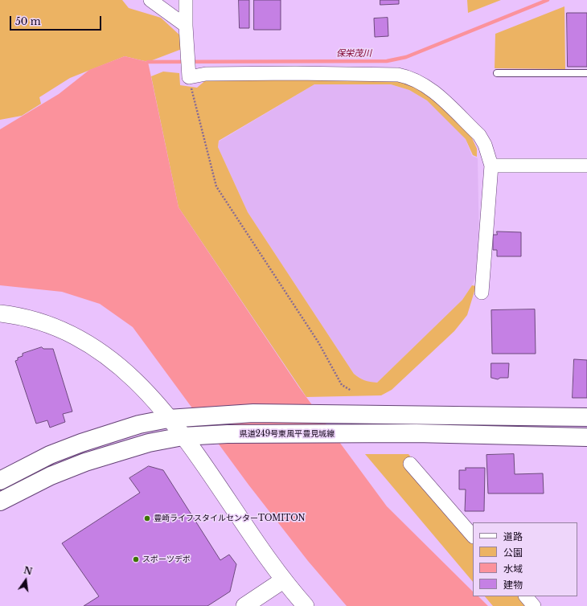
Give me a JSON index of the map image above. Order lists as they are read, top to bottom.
{
  "streets": {
    "main road": ["県道249号東風平豊見城線"]
  },
  "water": ["保栄茂川"],
  "places": ["豊崎ライフスタイルセンターTOMITON", "スポーツデポ"],
  "legend": [
    "道路",
    "公園",
    "水域",
    "建物"
  ],
  "scale_bar": "50 m",
  "north": "top"
}
